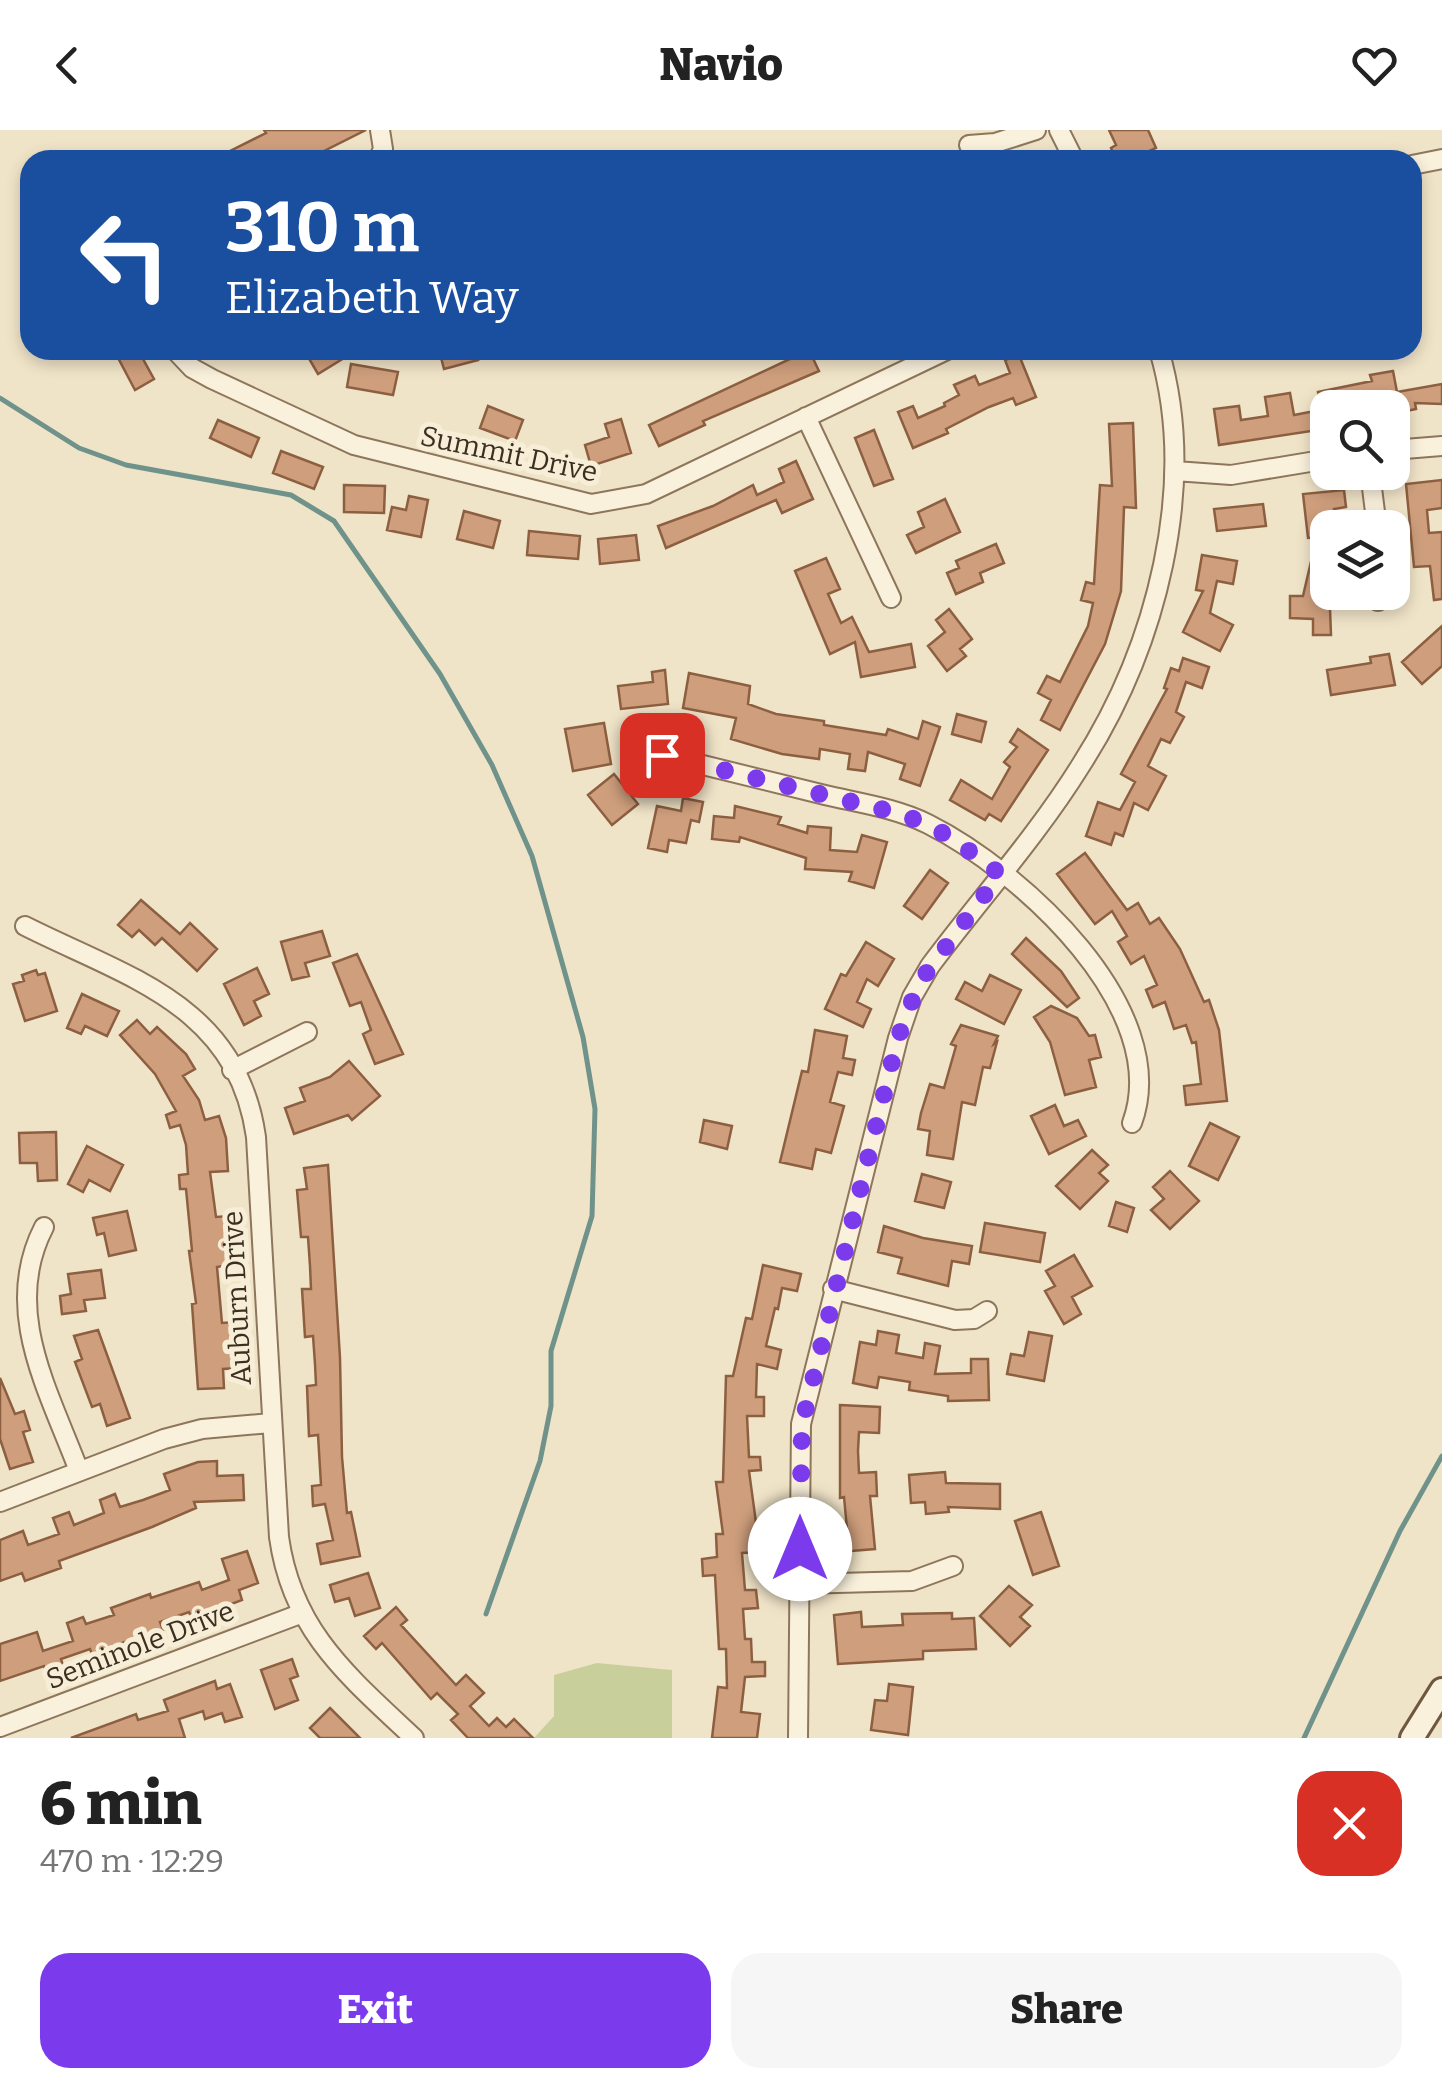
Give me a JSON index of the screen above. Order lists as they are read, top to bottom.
{
  "streets": {
    "street": ["Summit Drive", "Auburn Drive", "Seminole Drive"]
  },
  "crossings": [
    ["Auburn Drive", "Seminole Drive"]
  ],
  "page": {
    "header": "Navio",
    "turn": ["310 m", "Elizabeth Way"],
    "heading": ["6 min", "470 m · 12:29"],
    "buttons": ["Exit", "Share"]
  }
}
